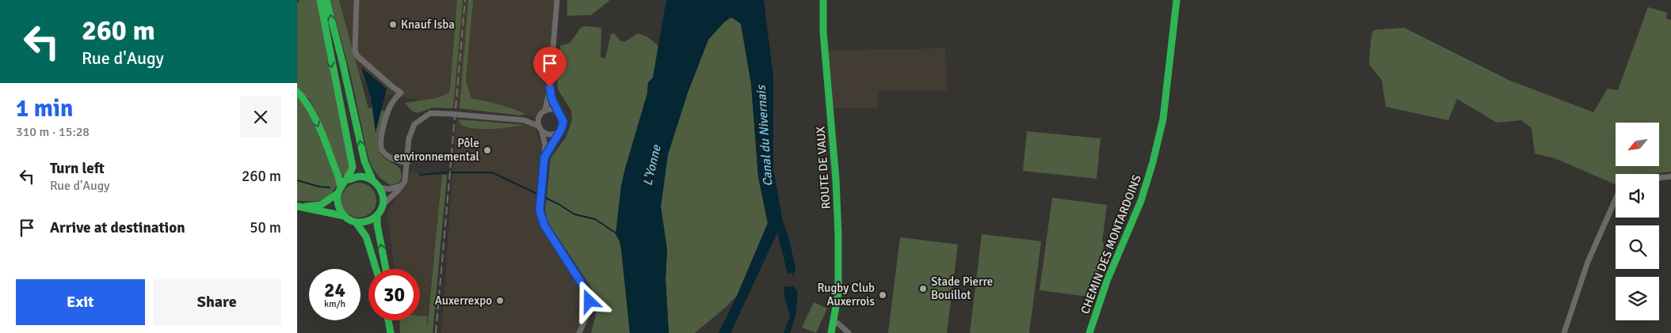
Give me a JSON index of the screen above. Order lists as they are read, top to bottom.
{
  "streets": {
    "main road": ["ROUTE DE VAUX", "CHEMIN DES MONTARDOINS"]
  },
  "water": ["Canal du Nivernais", "L'Yonne"],
  "places": [
    "Knauf Isba",
    "Pôle environnemental",
    "Stade Pierre Bouillot",
    "Rugby Club Auxerrois",
    "Auxerrexpo"
  ],
  "north": "bottom left",
  "page": {
    "turn": ["260 m", "Rue d'Augy"],
    "heading": ["1 min", "310 m · 15:28"],
    "list": [
      {
        "name": "Turn left",
        "note": "Rue d'Augy",
        "value": "260 m"
      },
      {
        "name": "Arrive at destination",
        "value": "50 m"
      }
    ],
    "speed": "24 km/h",
    "limit": "30",
    "buttons": ["Exit", "Share"]
  }
}
